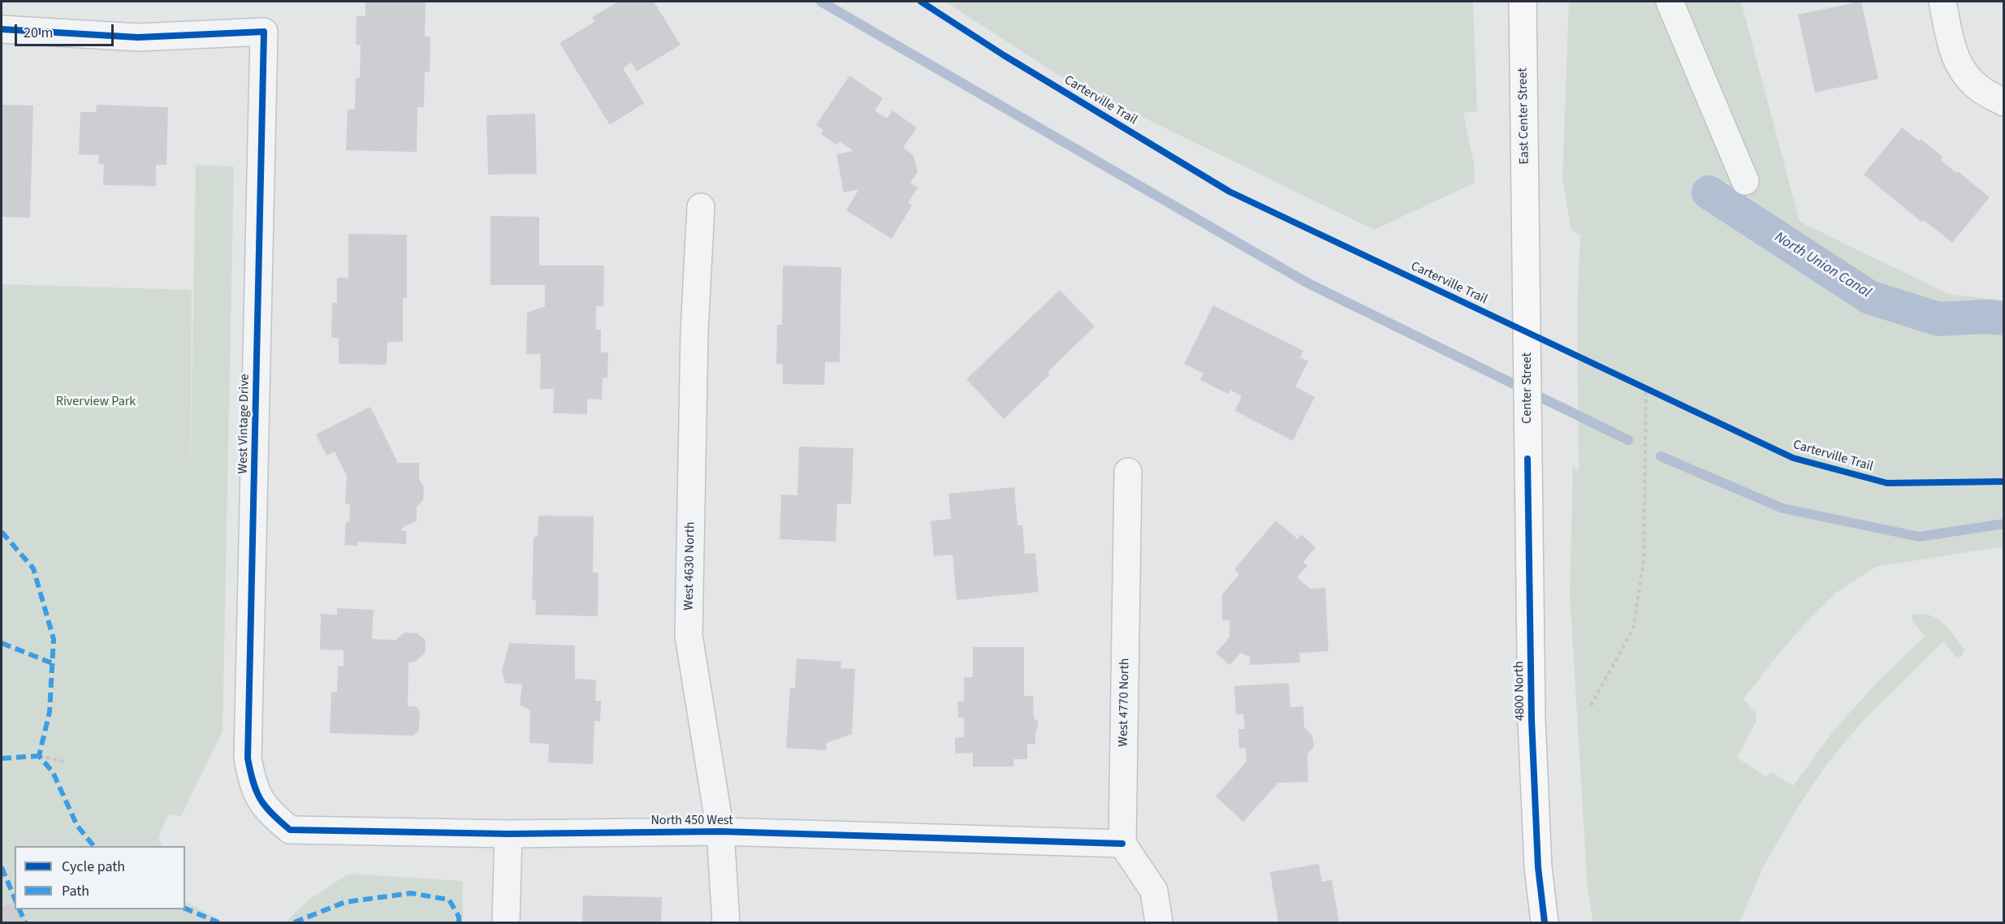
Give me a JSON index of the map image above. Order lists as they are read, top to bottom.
{
  "streets": {
    "main road": ["East Center Street", "Center Street", "4800 North"],
    "street": [
      "West Vintage Drive",
      "West 4630 North",
      "West 4770 North",
      "North 450 West"
    ],
    "cycle path": ["Carterville Trail"]
  },
  "crossings": [
    ["East Center Street", "Center Street"],
    ["Center Street", "4800 North"],
    ["West Vintage Drive", "North 450 West"],
    ["West 4630 North", "North 450 West"],
    ["West 4770 North", "North 450 West"]
  ],
  "water": ["North Union Canal"],
  "parks": ["Riverview Park"],
  "legend": ["Cycle path", "Path"],
  "scale_bar": "20 m"
}
